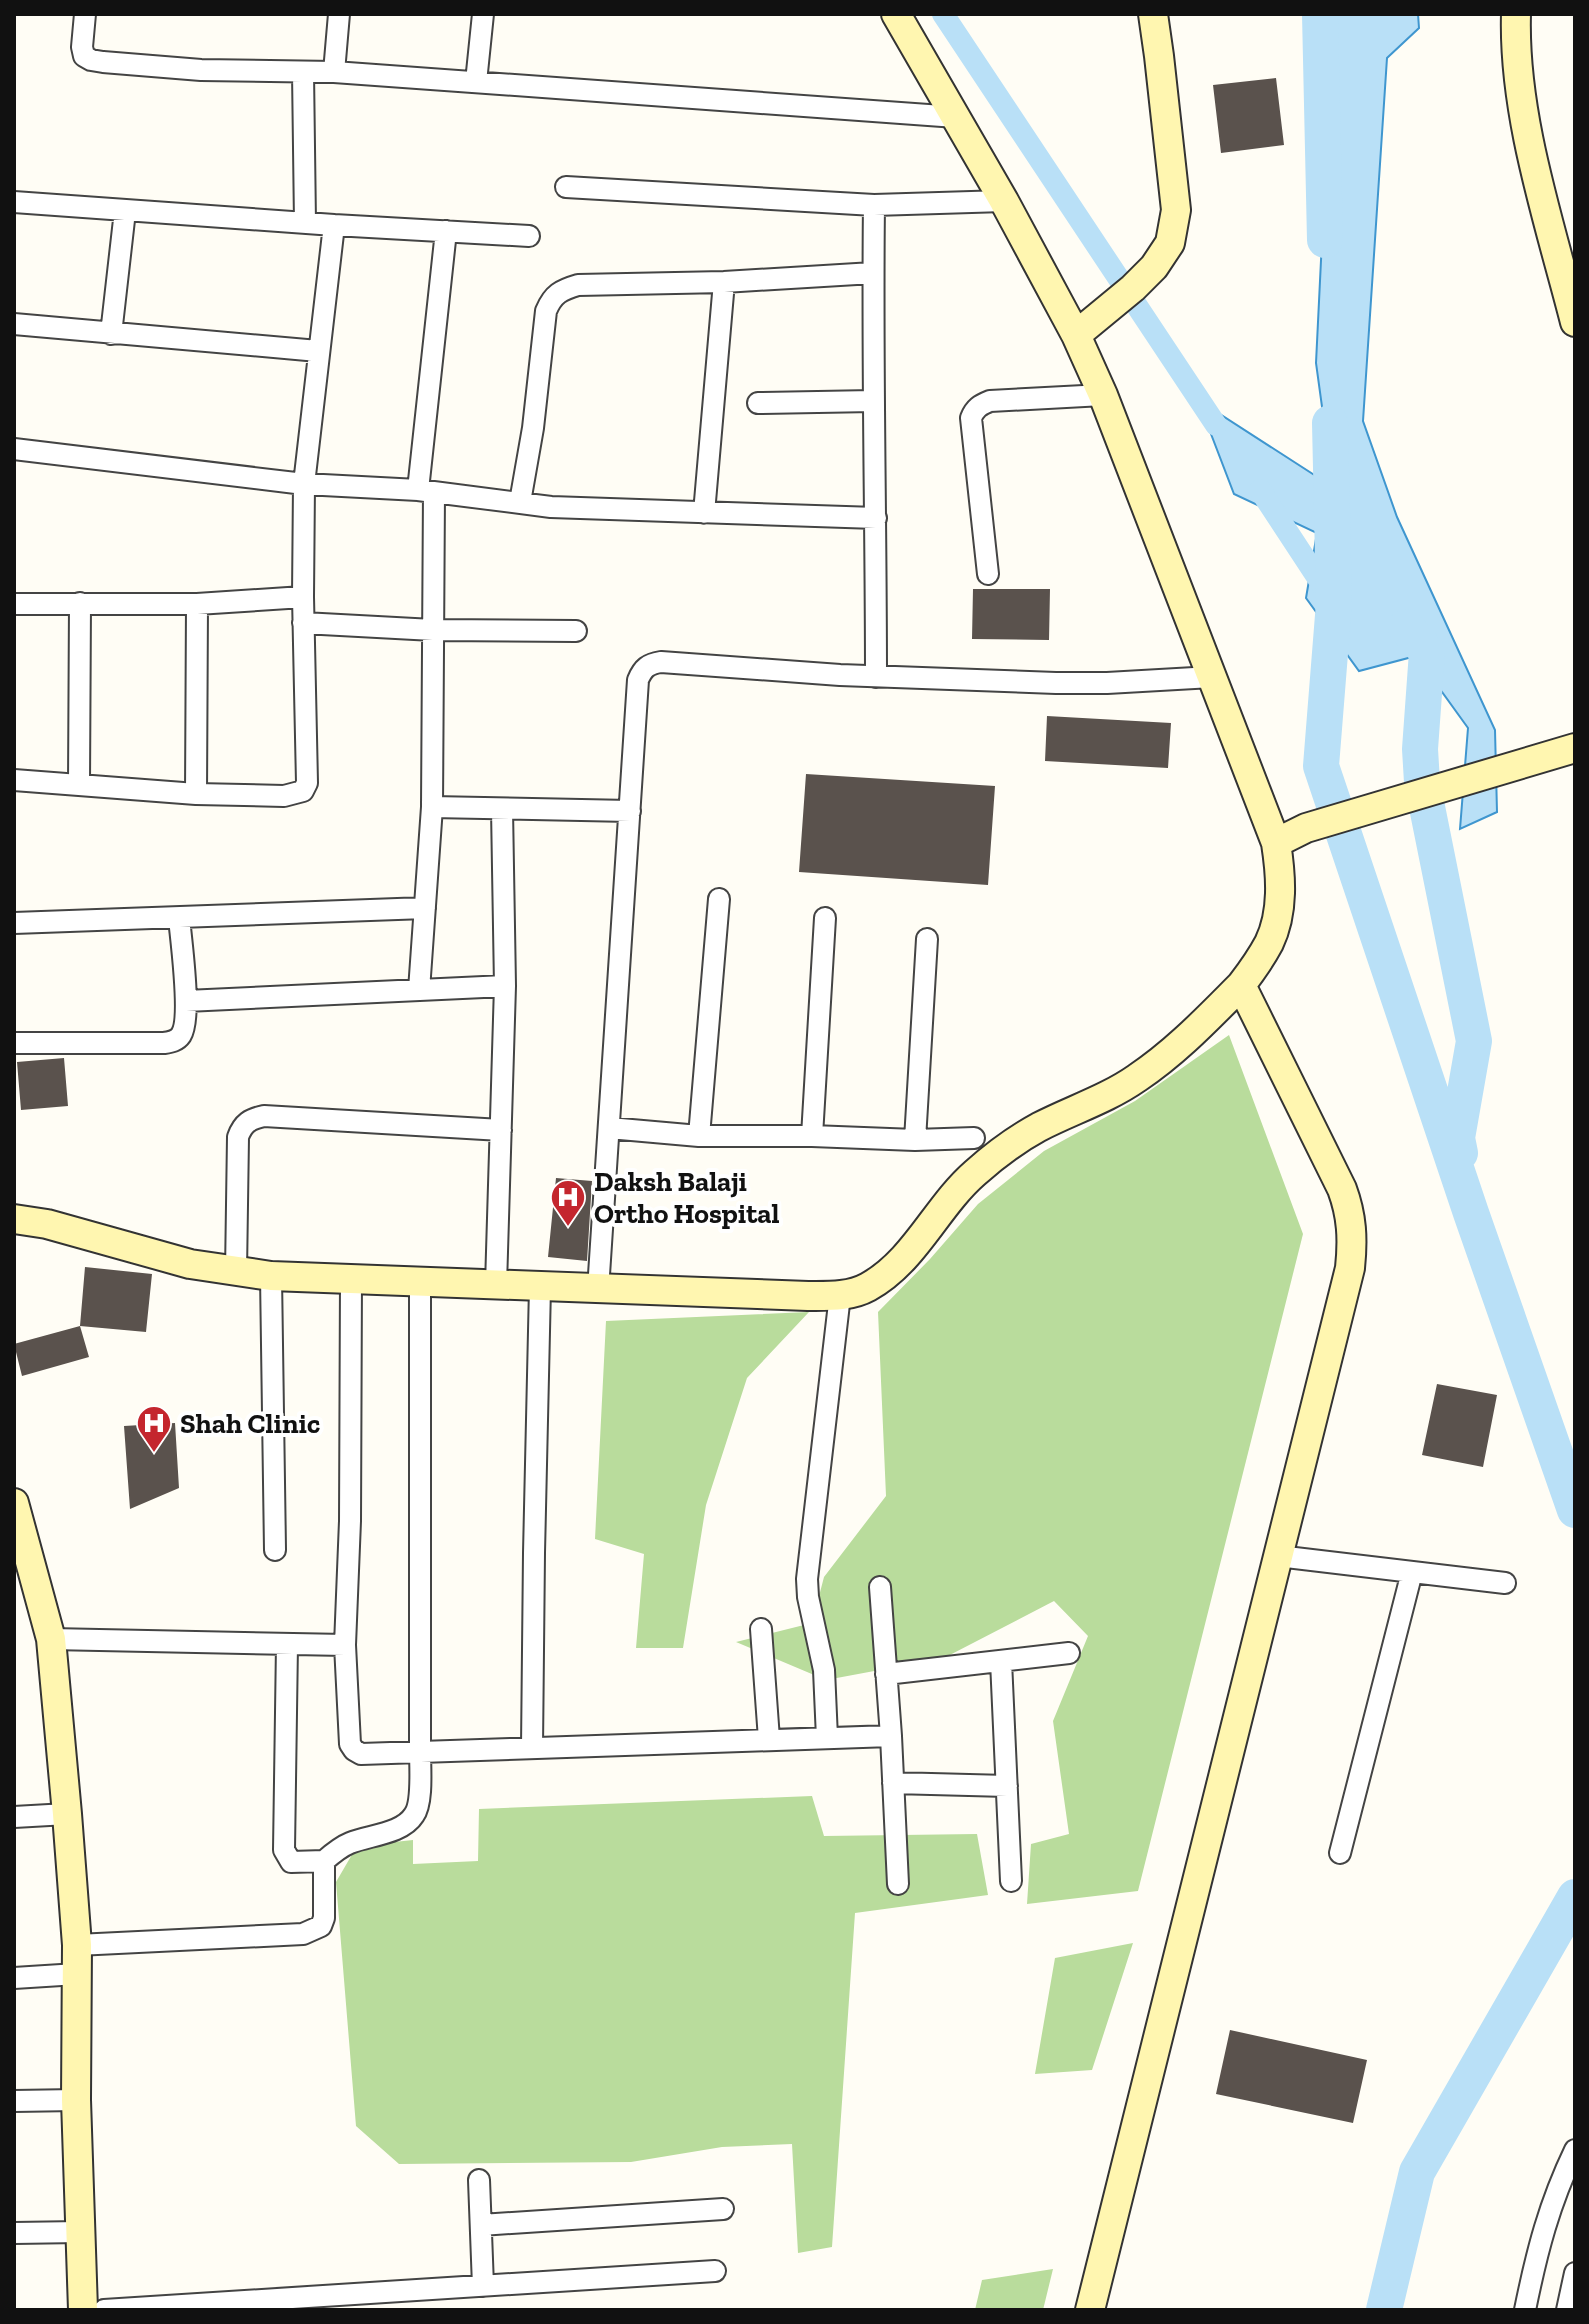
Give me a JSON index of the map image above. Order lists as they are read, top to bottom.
{
  "places": {
    "hospital": ["Daksh Balaji Ortho Hospital", "Shah Clinic"]
  }
}
